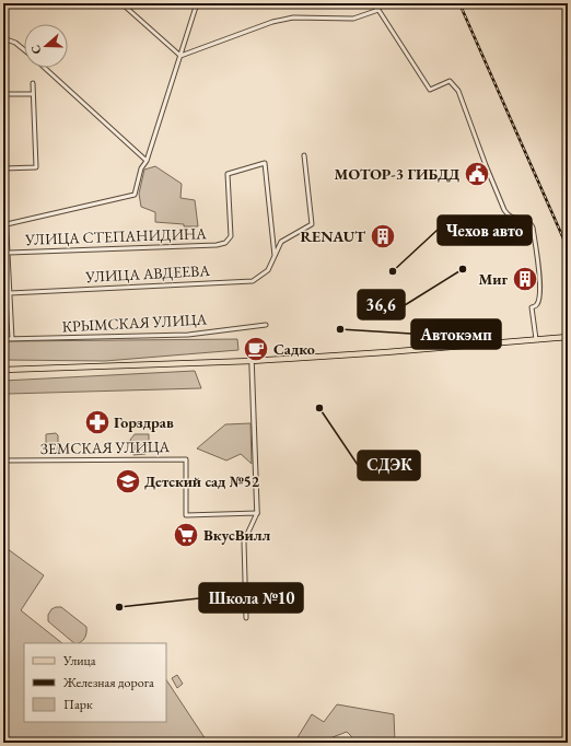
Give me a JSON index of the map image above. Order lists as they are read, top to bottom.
{
  "streets": {
    "street": [
      "УЛИЦА СТЕПАНИДИНА",
      "УЛИЦА АВДЕЕВА",
      "КРЫМСКАЯ УЛИЦА",
      "ЗЕМСКАЯ УЛИЦА"
    ]
  },
  "crossings": [
    ["УЛИЦА СТЕПАНИДИНА", "УЛИЦА АВДЕЕВА"]
  ],
  "places": {
    "public building": ["МОТОР-3 ГИБДД"],
    "building": ["RENAUT", "Миг"],
    "other": [
      "36,6",
      "Чехов авто",
      "Автокэмп",
      "СДЭК",
      "Школа №10"
    ],
    "cafe": ["Садко"],
    "pharmacy": ["Горздрав"],
    "school or university": ["Детский сад №52"],
    "supermarket": ["ВкусВилл"]
  },
  "legend": ["Улица", "Железная дорога", "Парк"],
  "north": "left"
}
